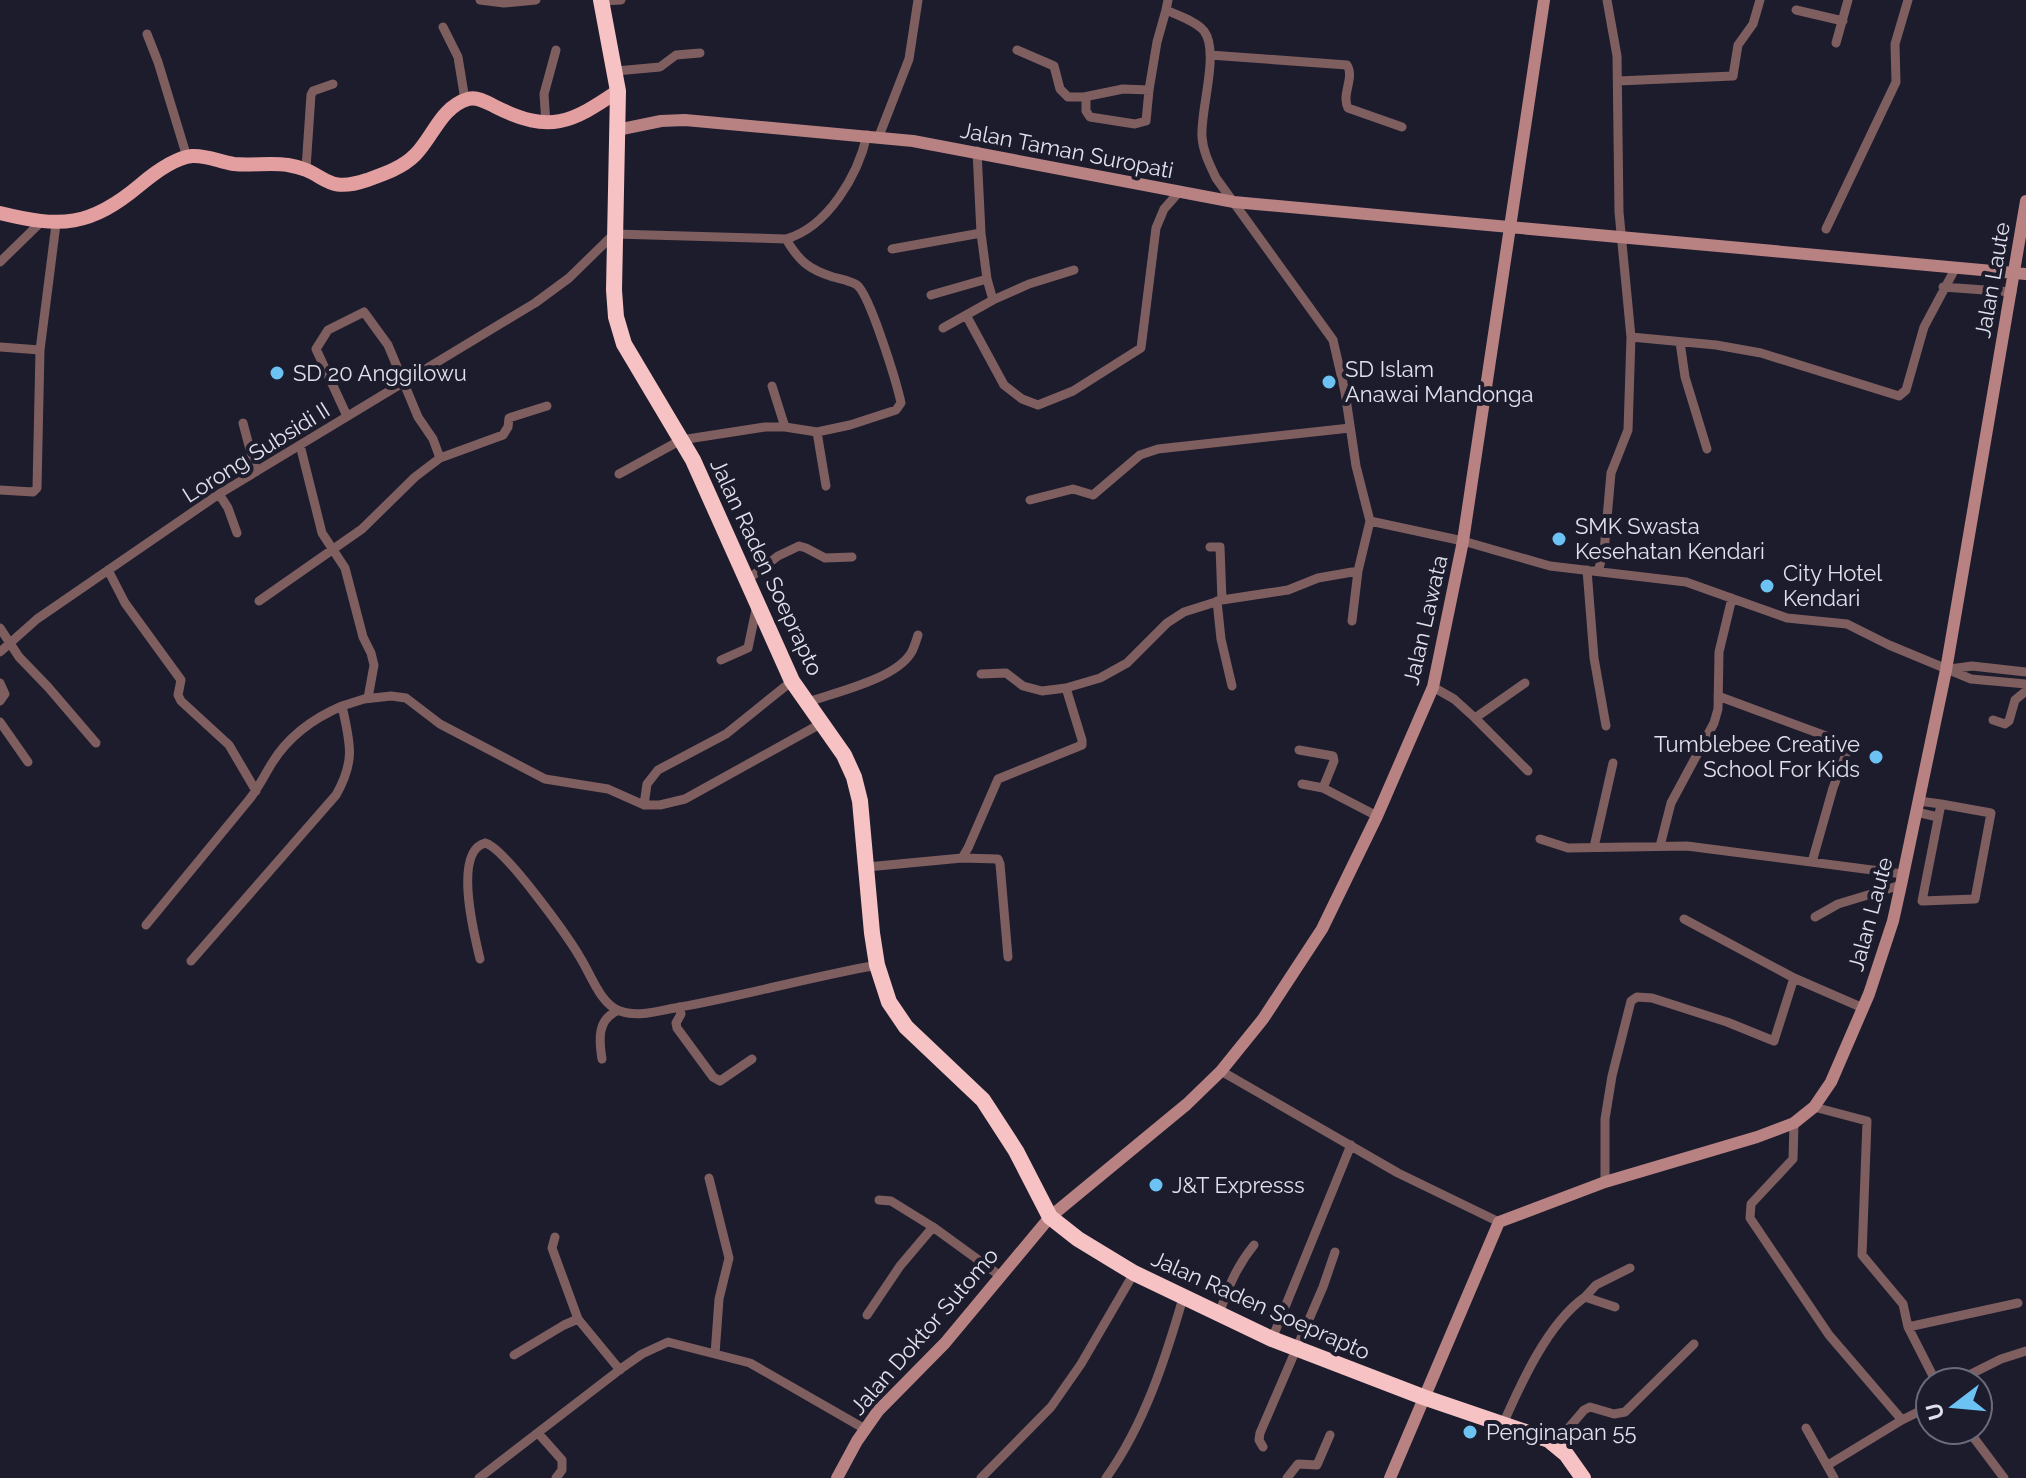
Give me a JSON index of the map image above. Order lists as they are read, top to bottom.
{
  "streets": {
    "highway": ["Jalan Raden Soeprapto"],
    "street": [
      "Jalan Taman Suropati",
      "Jalan Laute",
      "Lorong Subsidi II",
      "Jalan Lawata",
      "Jalan Doktor Sutomo"
    ]
  },
  "crossings": [
    ["Jalan Taman Suropati", "Jalan Laute"],
    ["Jalan Taman Suropati", "Jalan Raden Soeprapto"],
    ["Jalan Taman Suropati", "Jalan Lawata"],
    ["Lorong Subsidi II", "Jalan Raden Soeprapto"],
    ["Jalan Raden Soeprapto", "Jalan Lawata"],
    ["Jalan Raden Soeprapto", "Jalan Doktor Sutomo"],
    ["Jalan Lawata", "Jalan Doktor Sutomo"]
  ],
  "places": [
    "SD 20 Anggilowu",
    "SD Islam Anawai Mandonga",
    "SMK Swasta Kesehatan Kendari",
    "City Hotel Kendari",
    "Tumblebee Creative School For Kids",
    "J&T Expresss",
    "Penginapan 55"
  ],
  "north": "left"
}
